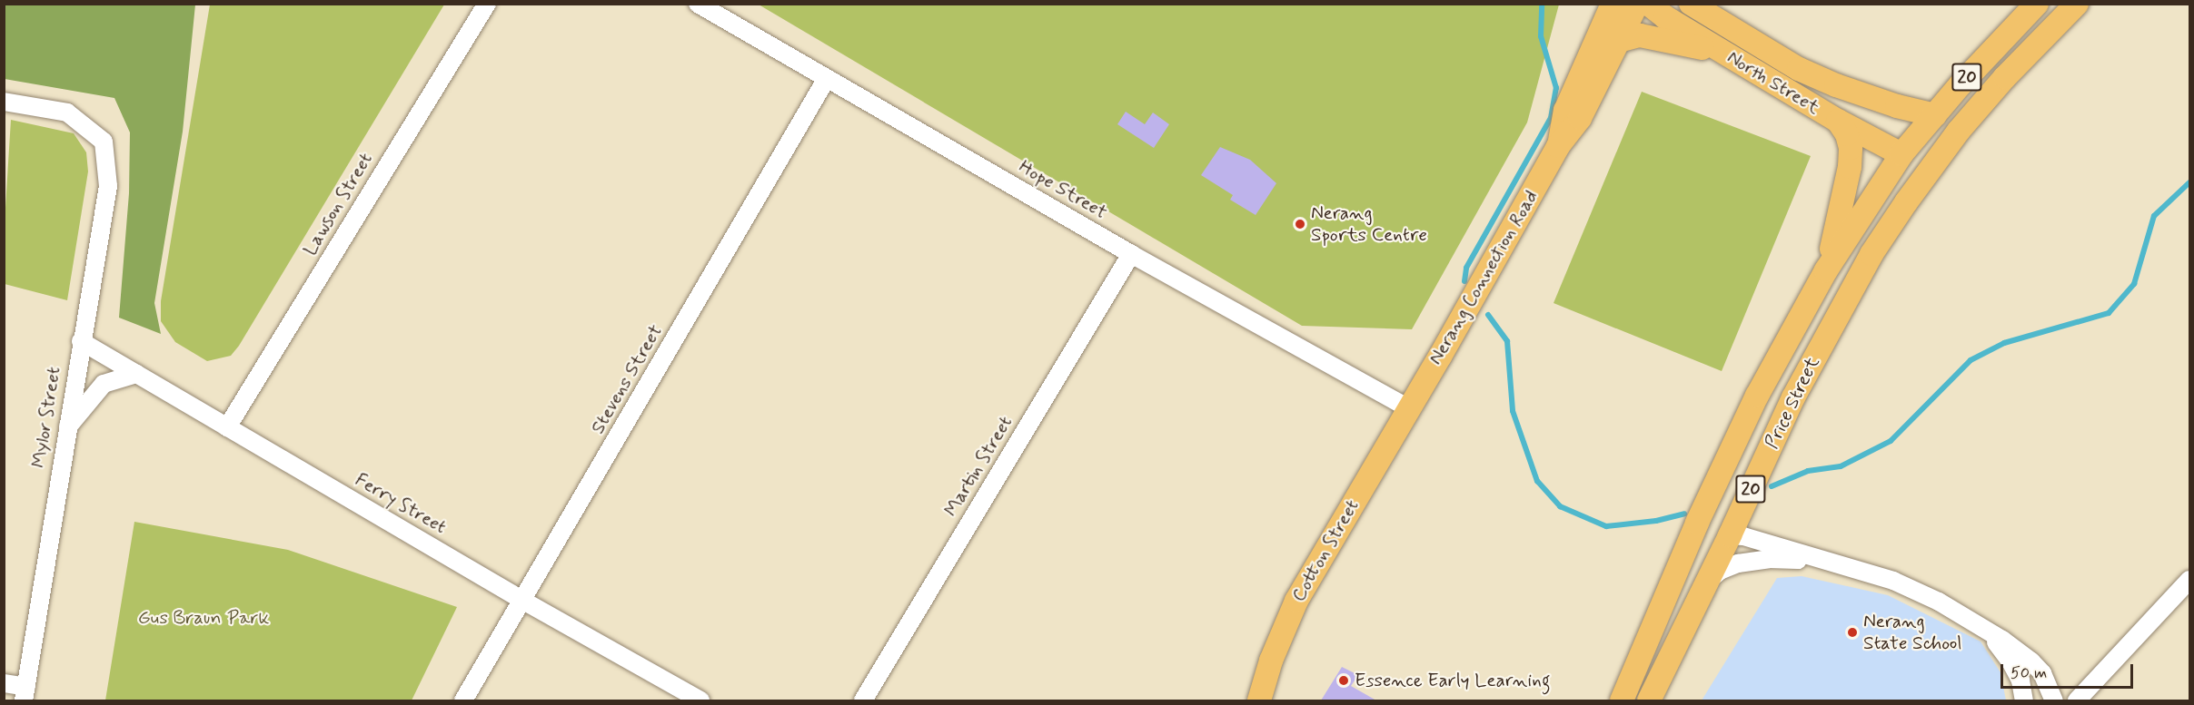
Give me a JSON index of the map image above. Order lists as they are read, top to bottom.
{
  "streets": {
    "main road": [
      "20",
      "North Street",
      "Nerang Connection Road",
      "Price Street",
      "Cotton Street"
    ],
    "street": [
      "Hope Street",
      "Lawson Street",
      "Stevens Street",
      "Mylor Street",
      "Martin Street",
      "Ferry Street"
    ]
  },
  "crossings": [
    ["20", "North Street"],
    ["20", "Price Street"],
    ["Hope Street", "Nerang Connection Road"],
    ["Hope Street", "Stevens Street"],
    ["Hope Street", "Martin Street"],
    ["Hope Street", "Cotton Street"],
    ["Lawson Street", "Ferry Street"],
    ["Nerang Connection Road", "Cotton Street"],
    ["Stevens Street", "Ferry Street"],
    ["Mylor Street", "Ferry Street"]
  ],
  "parks": ["Gus Braun Park"],
  "places": ["Nerang Sports Centre", "Nerang State School", "Essence Early Learning"],
  "scale_bar": "50 m"
}
